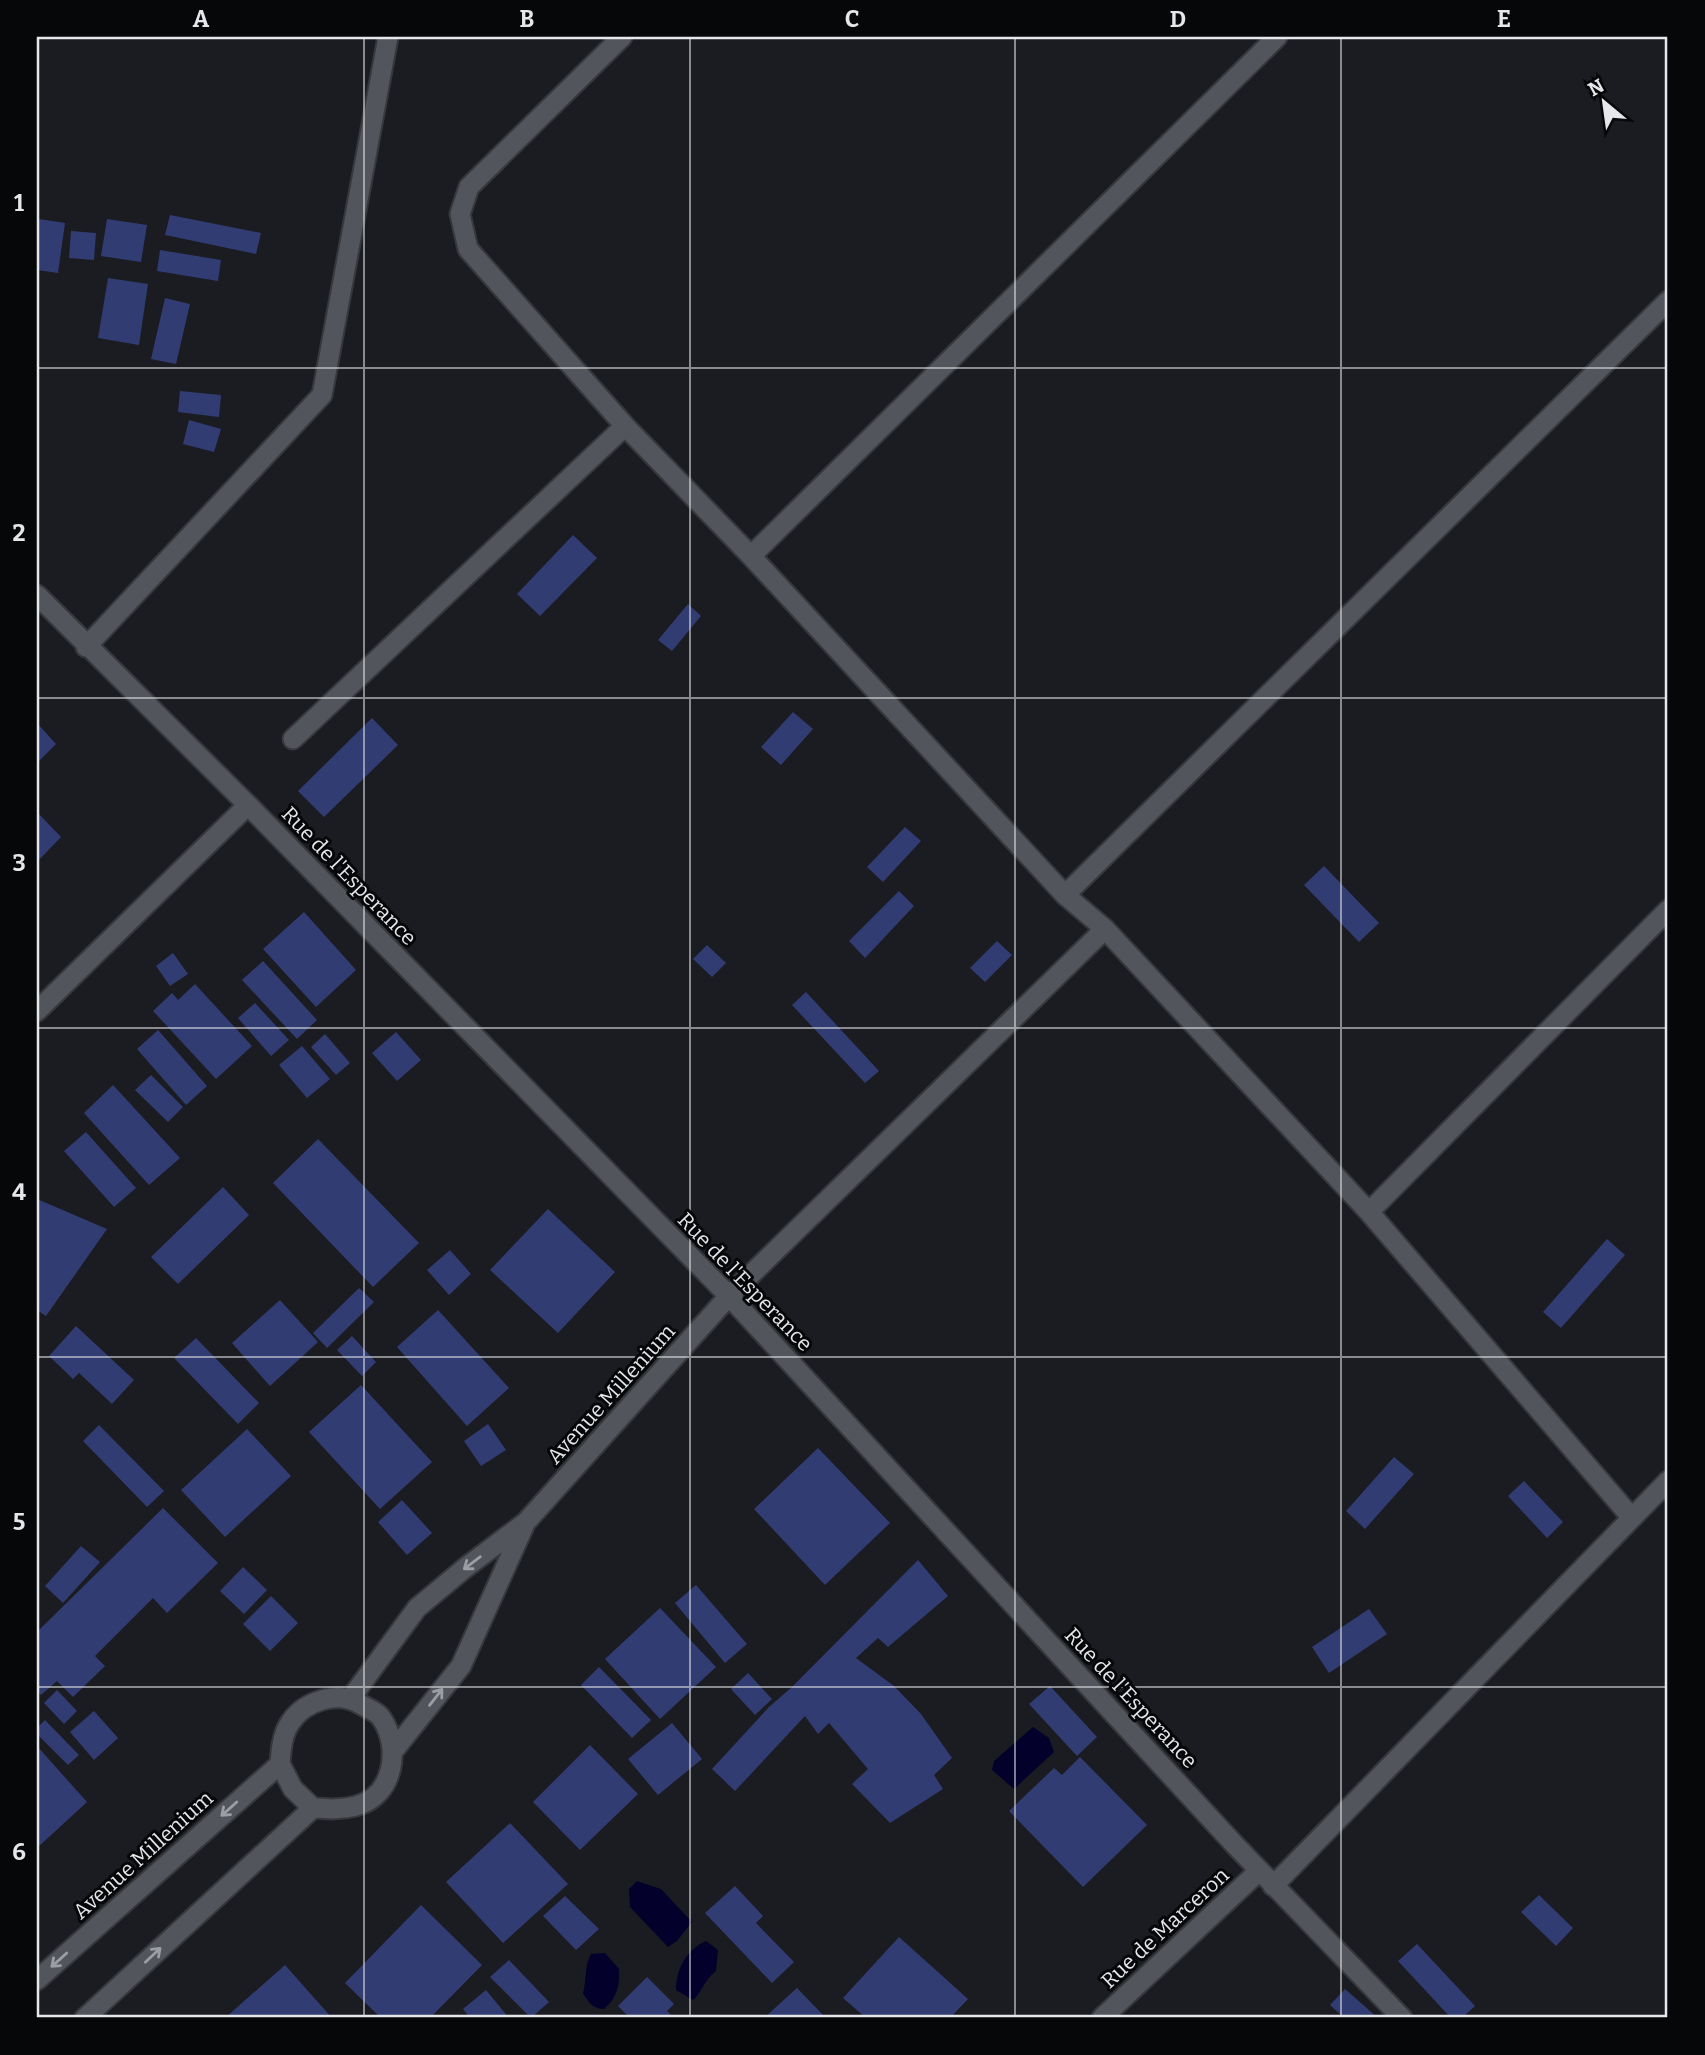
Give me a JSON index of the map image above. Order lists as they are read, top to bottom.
{
  "streets": {
    "street": ["Rue de l'Esperance", "Avenue Millenium", "Rue de Marceron"]
  },
  "crossings": [
    ["Rue de l'Esperance", "Avenue Millenium"],
    ["Rue de l'Esperance", "Rue de Marceron"]
  ],
  "north": "top left",
  "grid": {
    "columns": [
      "A",
      "B",
      "C",
      "D",
      "E"
    ],
    "rows": [
      "1",
      "2",
      "3",
      "4",
      "5",
      "6"
    ]
  }
}
